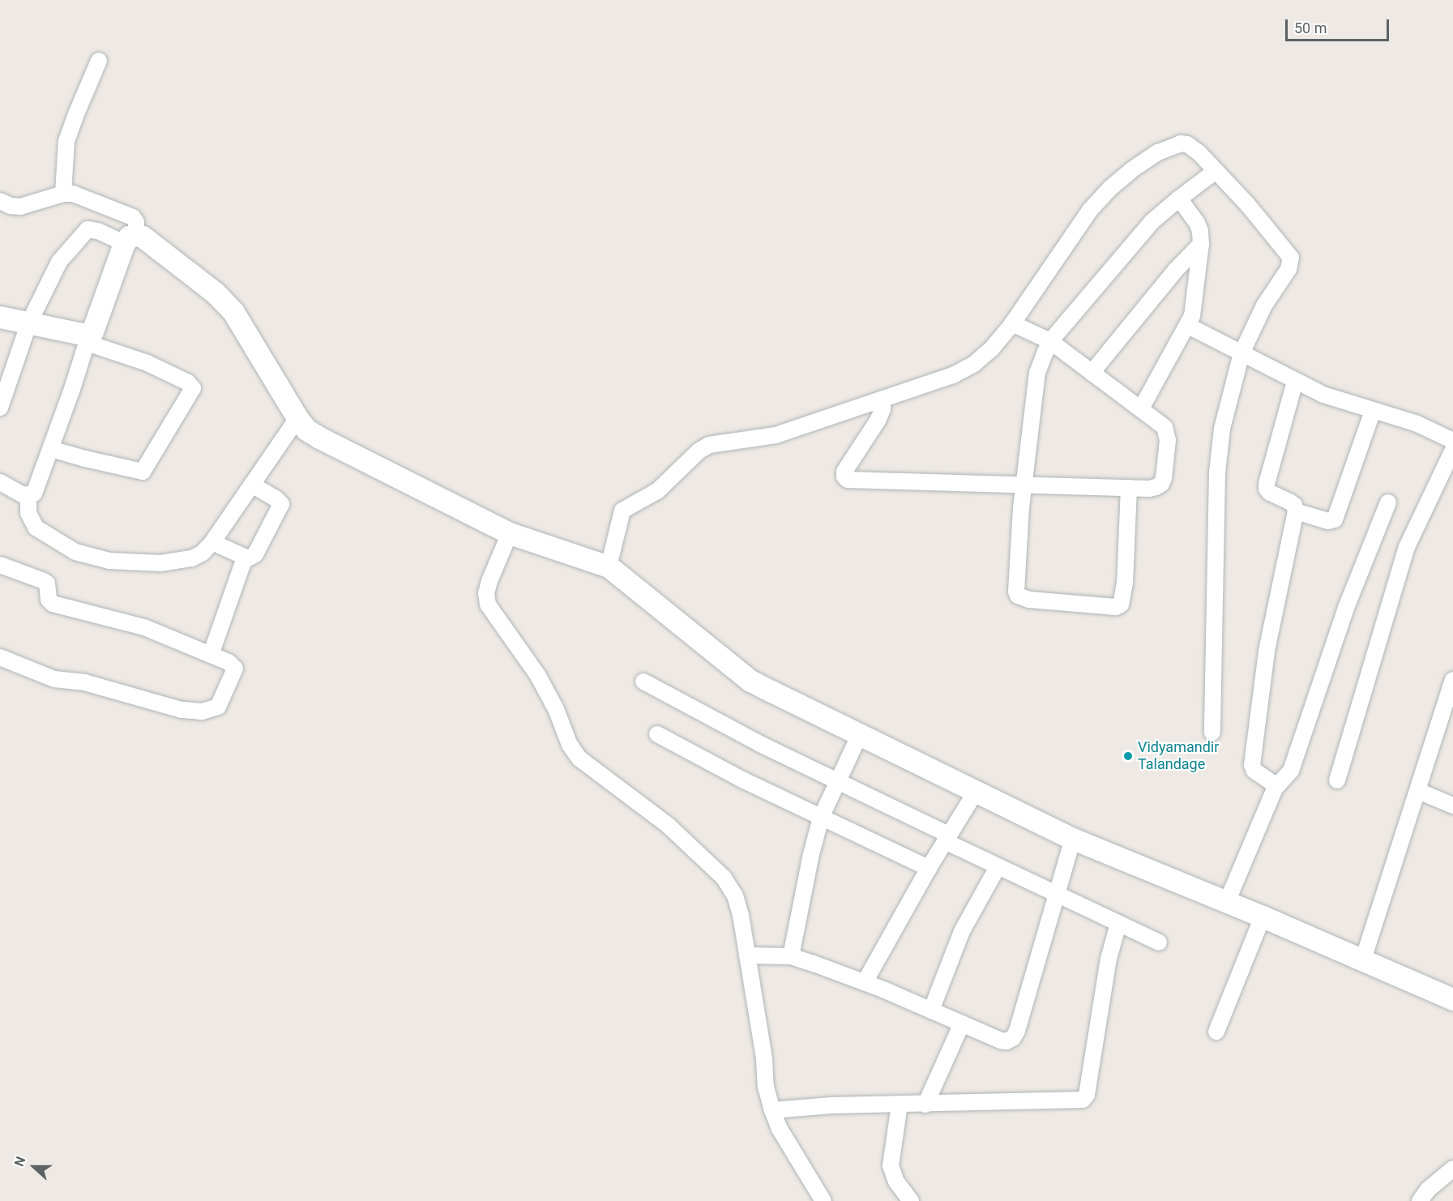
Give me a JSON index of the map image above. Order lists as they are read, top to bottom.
{
  "places": ["Vidyamandir Talandage"],
  "scale_bar": "50 m",
  "north": "left"
}
